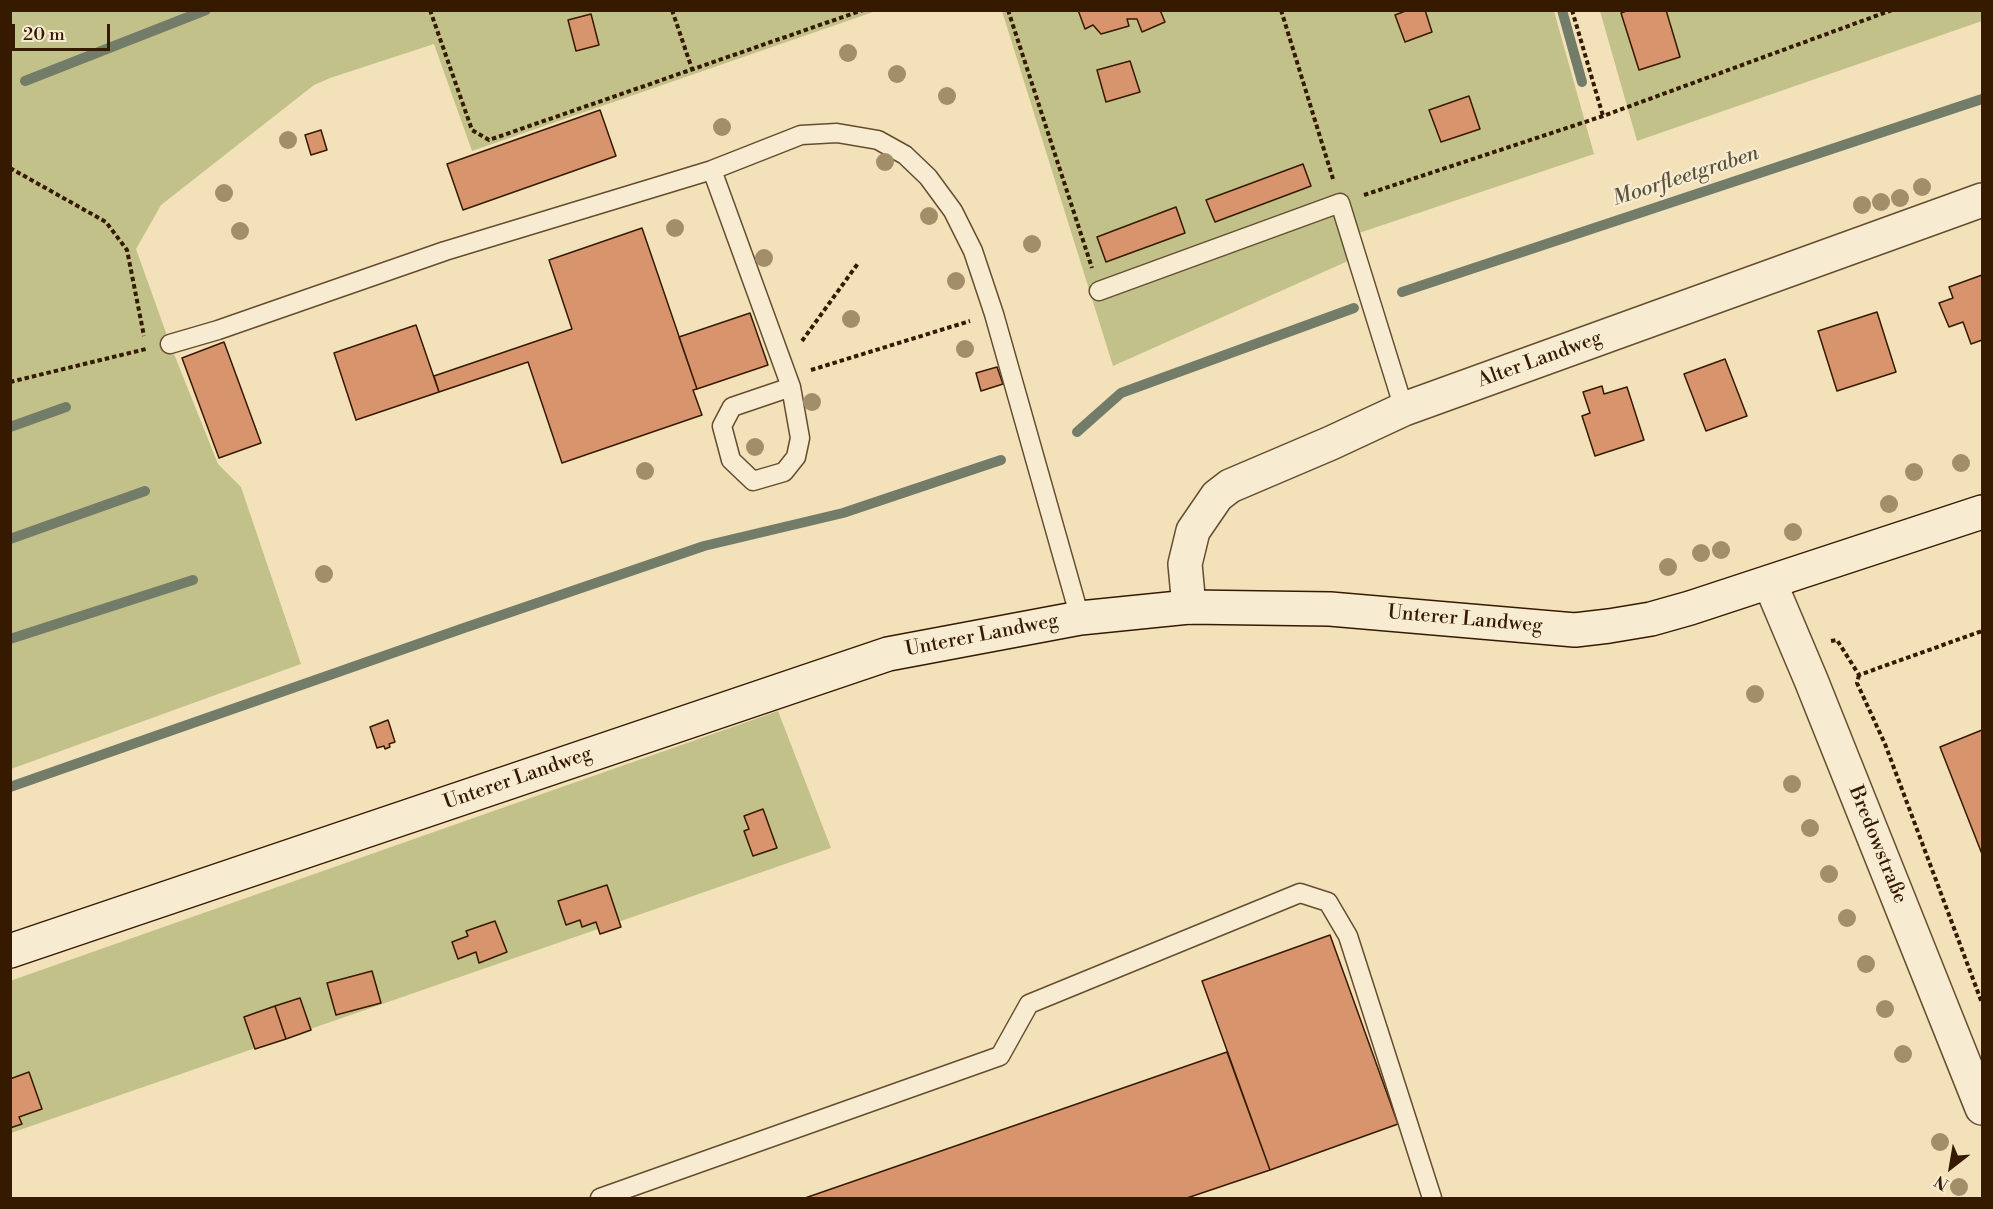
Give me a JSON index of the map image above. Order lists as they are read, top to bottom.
{
  "streets": {
    "main road": ["Alter Landweg", "Unterer Landweg", "Bredowstraße"]
  },
  "crossings": [
    ["Alter Landweg", "Unterer Landweg"],
    ["Unterer Landweg", "Bredowstraße"]
  ],
  "water": ["Moorfleetgraben"],
  "scale_bar": "20 m",
  "north": "bottom left"
}
